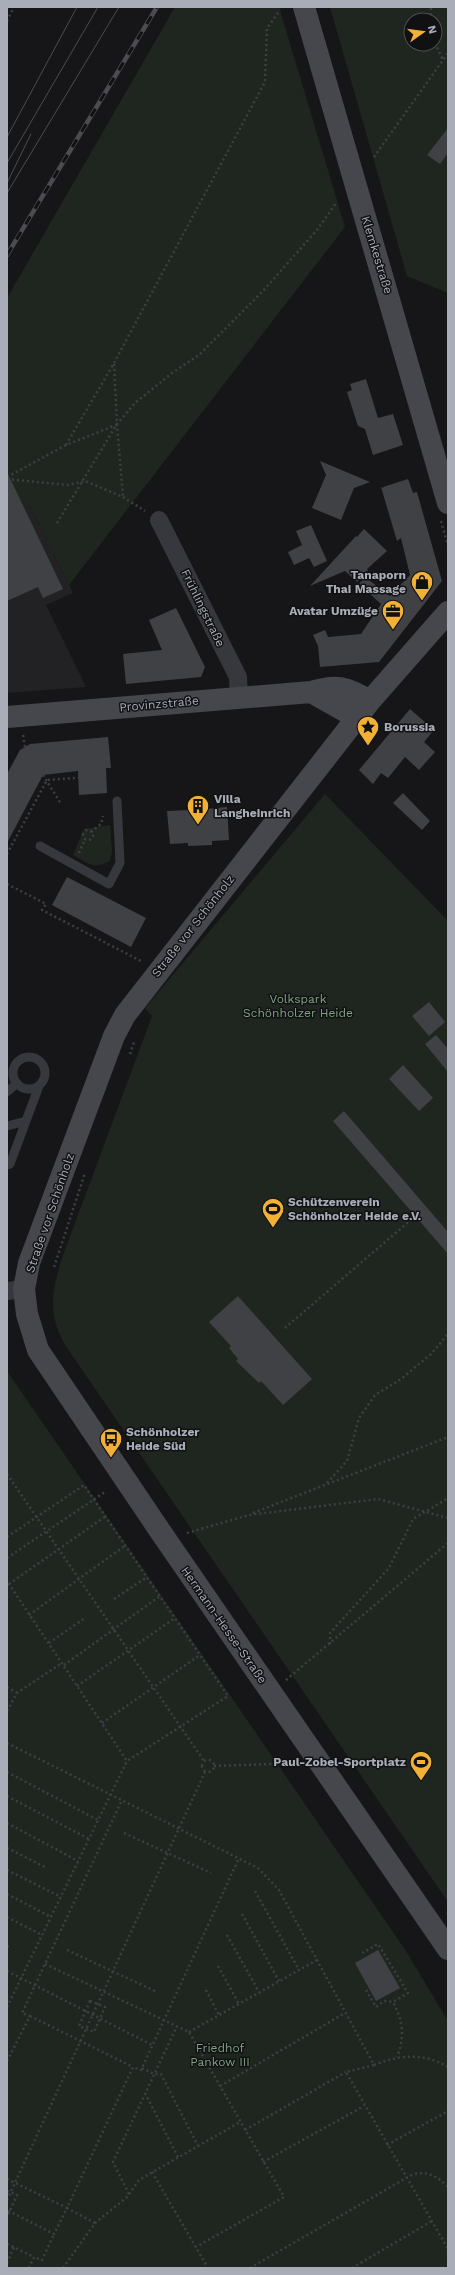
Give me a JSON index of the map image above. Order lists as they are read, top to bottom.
{
  "streets": {
    "main road": [
      "Klemkestraße",
      "Provinzstraße",
      "Straße vor Schönholz",
      "Hermann-Hesse-Straße"
    ],
    "street": ["Frühlingstraße"]
  },
  "crossings": [
    ["Frühlingstraße", "Provinzstraße"],
    ["Provinzstraße", "Straße vor Schönholz"],
    ["Straße vor Schönholz", "Hermann-Hesse-Straße"]
  ],
  "parks": ["Volkspark Schönholzer Heide", "Friedhof Pankow III"],
  "places": {
    "shop": ["Tanaporn Thai Massage"],
    "office": ["Avatar Umzüge"],
    "place": ["Borussia"],
    "building": ["Villa Langheinrich"],
    "sports": ["Schützenverein Schönholzer Heide e.V.", "Paul-Zobel-Sportplatz"],
    "bus stop": ["Schönholzer Heide Süd"]
  },
  "north": "right"
}
